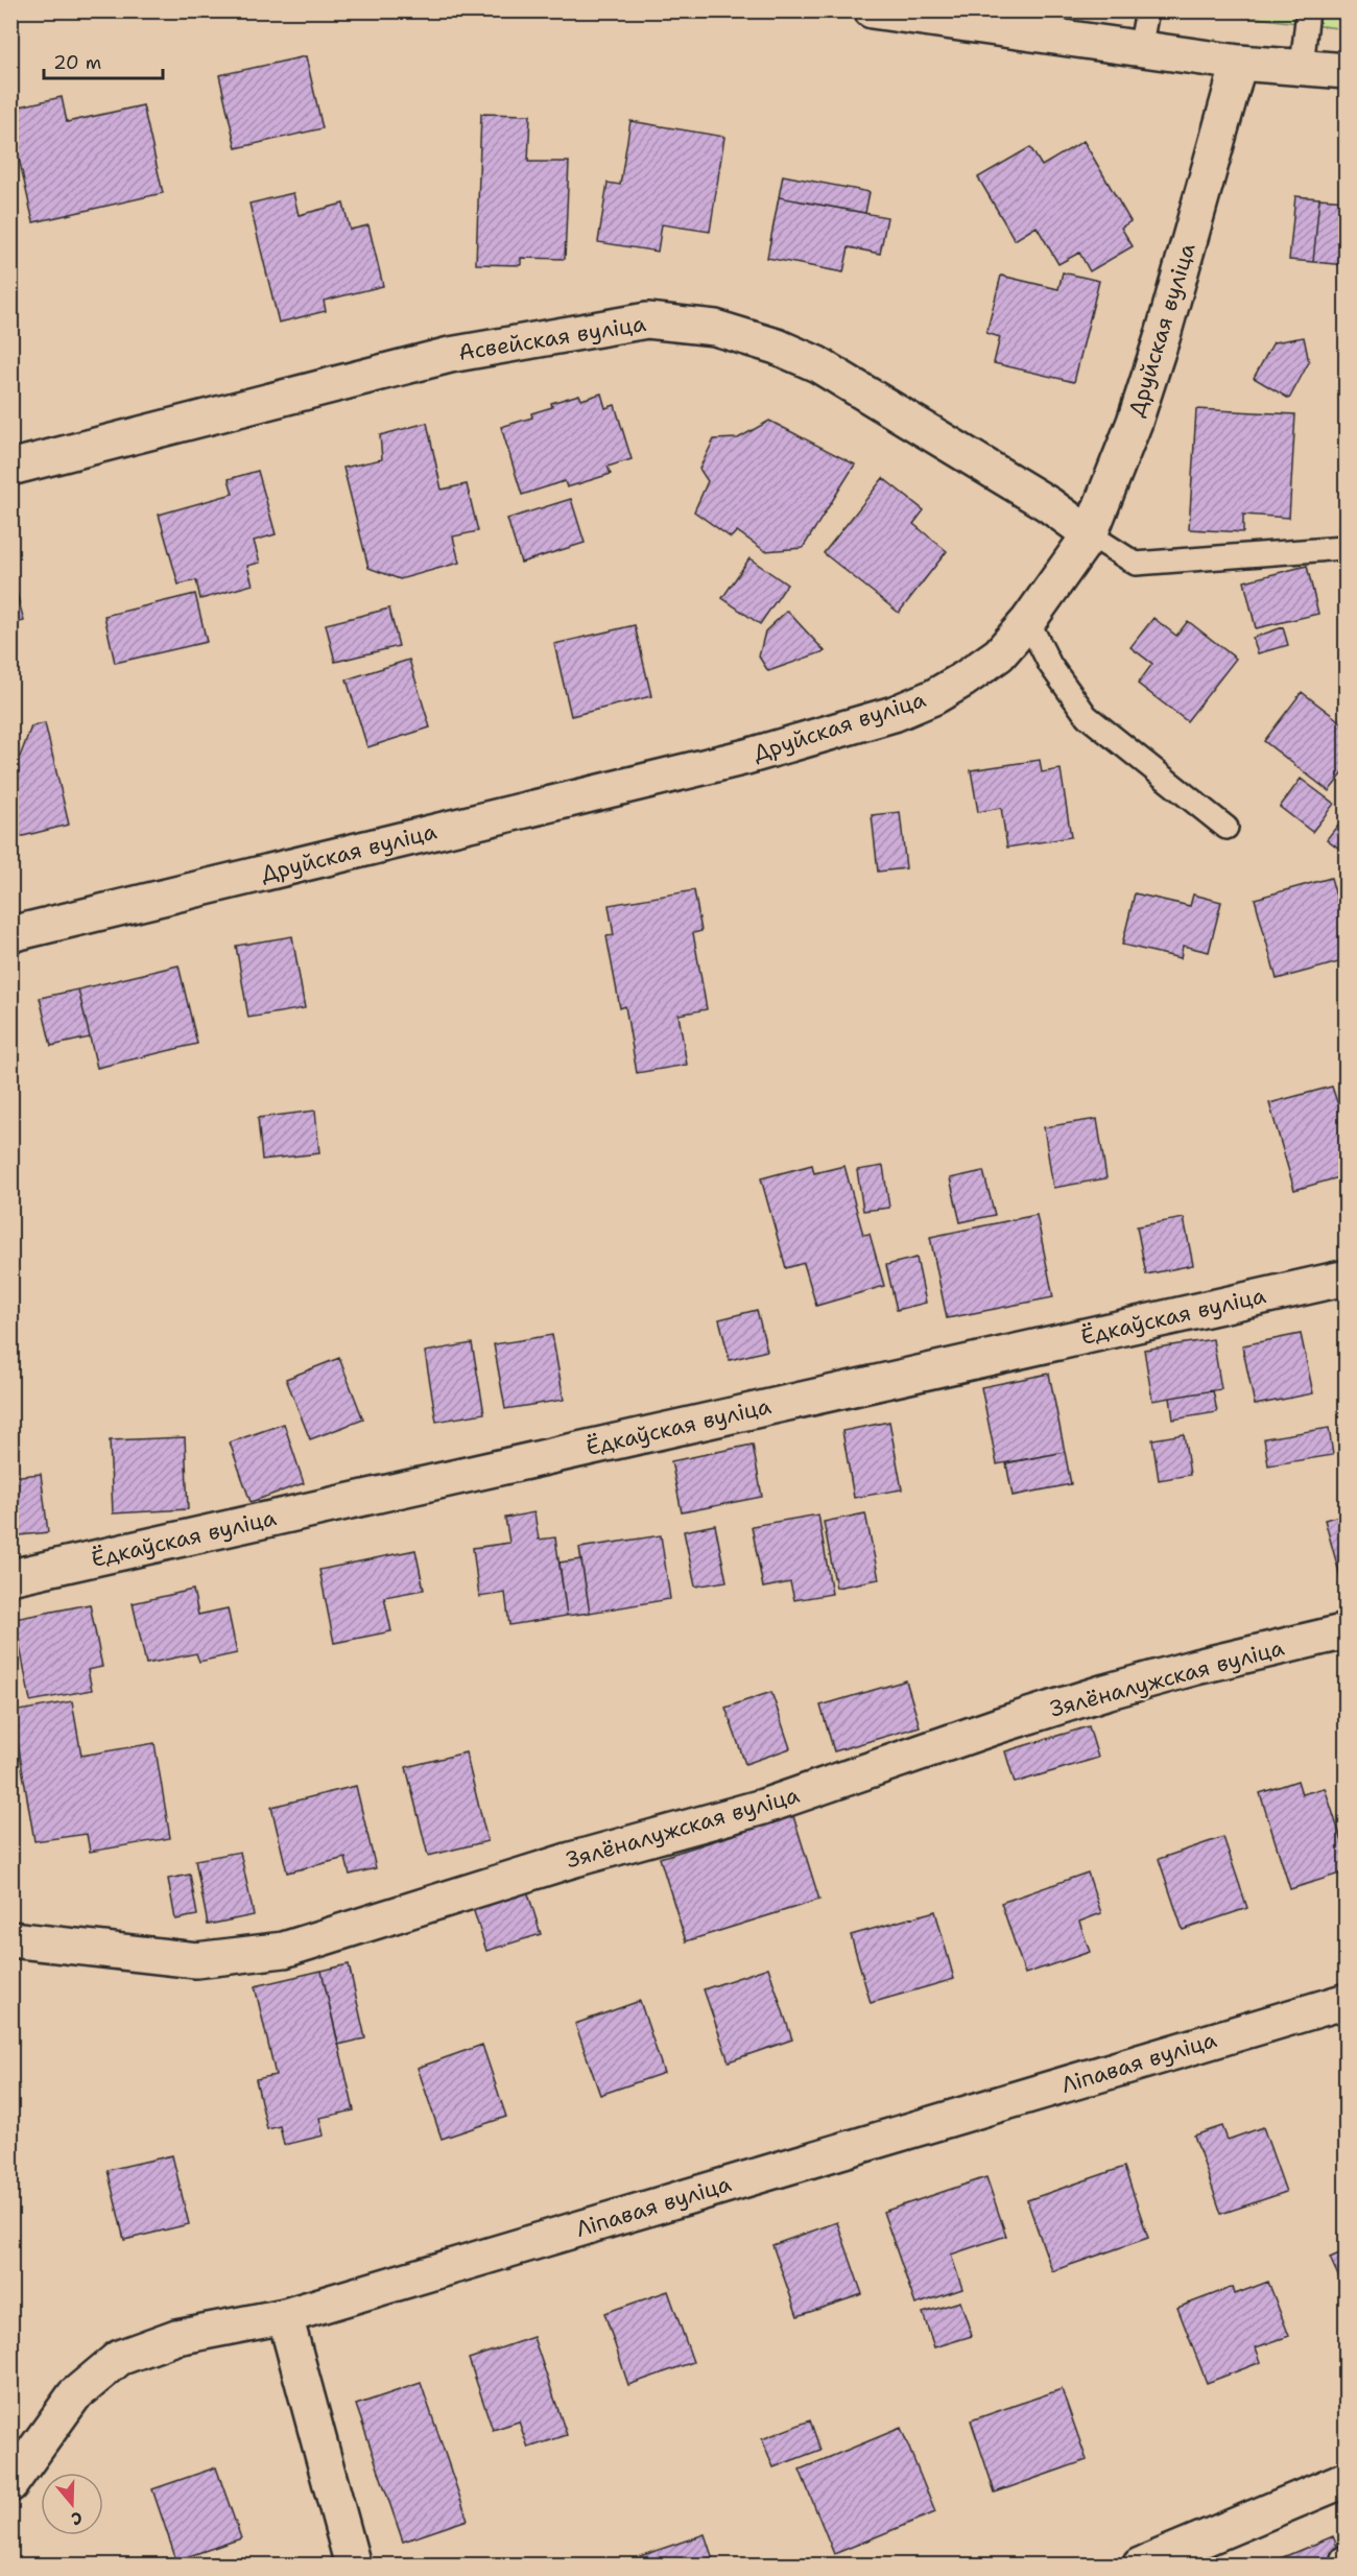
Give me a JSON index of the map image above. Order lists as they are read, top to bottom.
{
  "streets": {
    "street": [
      "Друйская вуліца",
      "Асвейская вуліца",
      "Ёдкаўская вуліца",
      "Зялёналужская вуліца",
      "Ліпавая вуліца"
    ]
  },
  "crossings": [
    ["Друйская вуліца", "Асвейская вуліца"]
  ],
  "scale_bar": "20 m",
  "north": "bottom"
}
